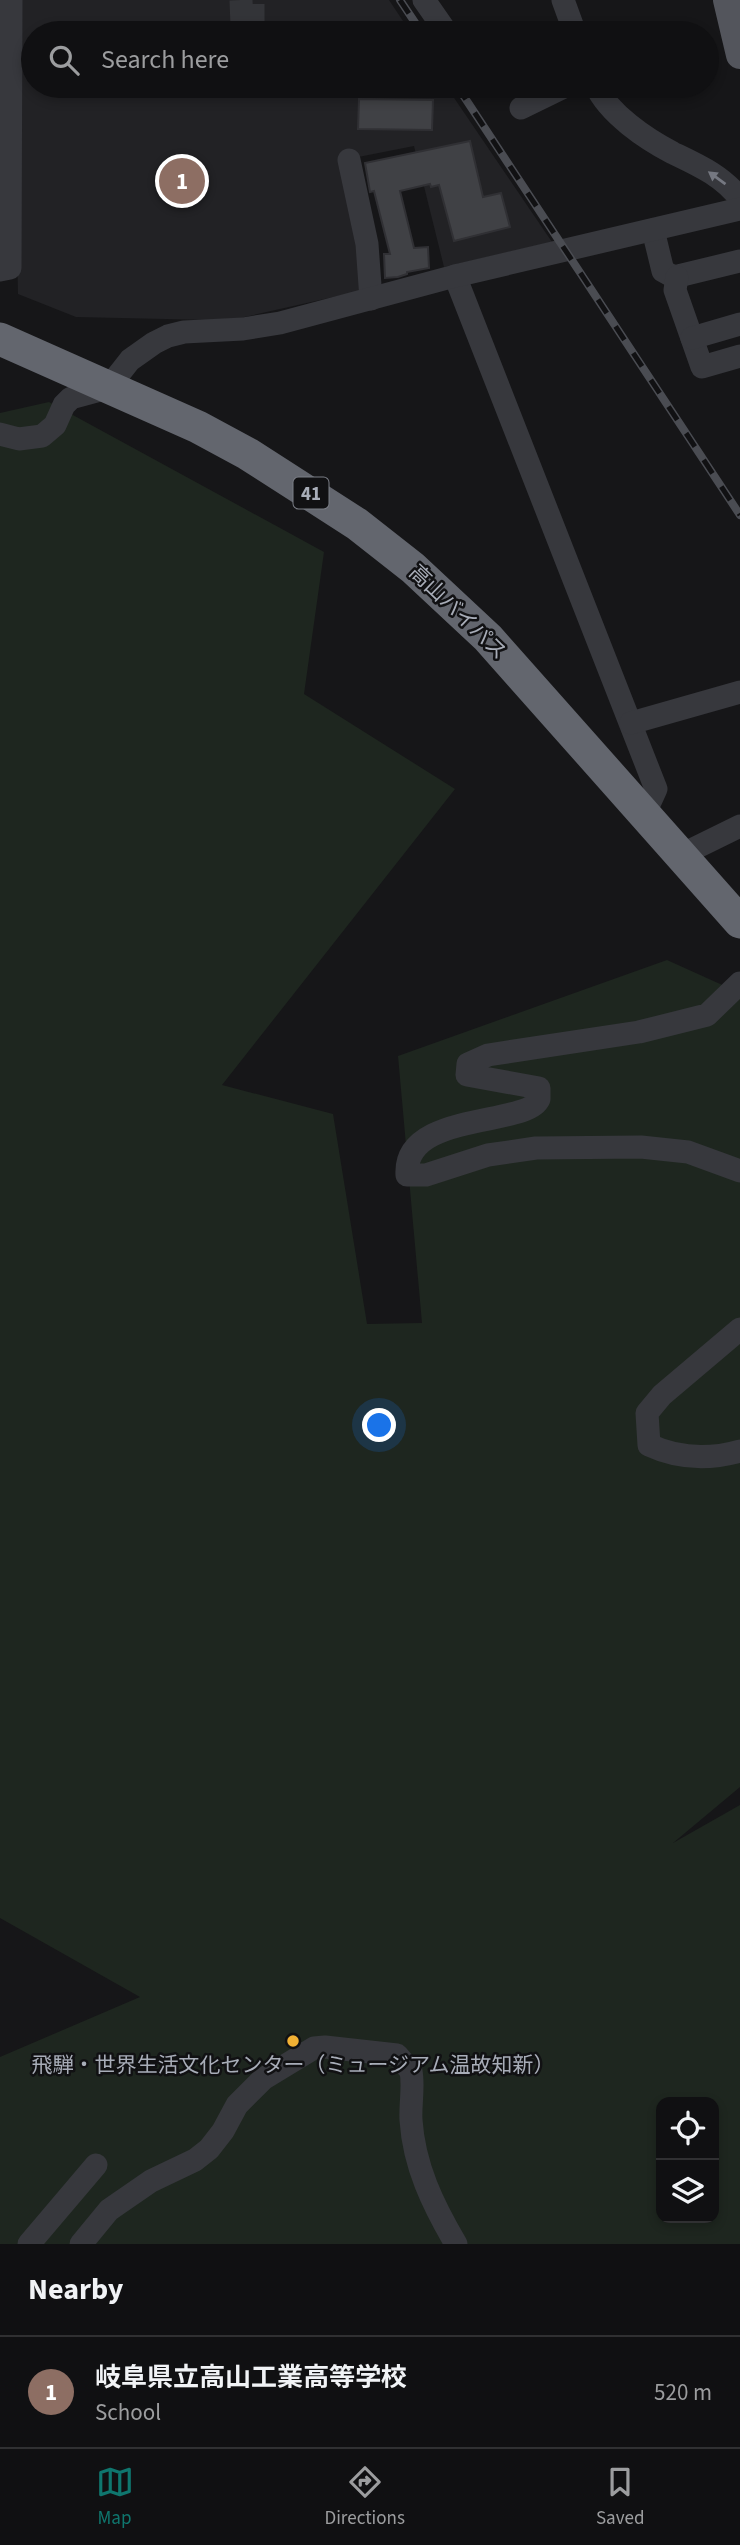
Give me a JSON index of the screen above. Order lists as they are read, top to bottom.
{
  "streets": {
    "highway": ["41", "高山バイパス"]
  },
  "places": ["飛騨・世界生活文化センター（ミュージアム温故知新）"],
  "page": {
    "search": "Search here",
    "pins": "1",
    "heading": "Nearby",
    "list": [
      {
        "mark": "1",
        "name": "岐阜県立高山工業高等学校",
        "note": "School",
        "value": "520 m"
      }
    ],
    "nav": ["Map", "Directions", "Saved"]
  }
}
